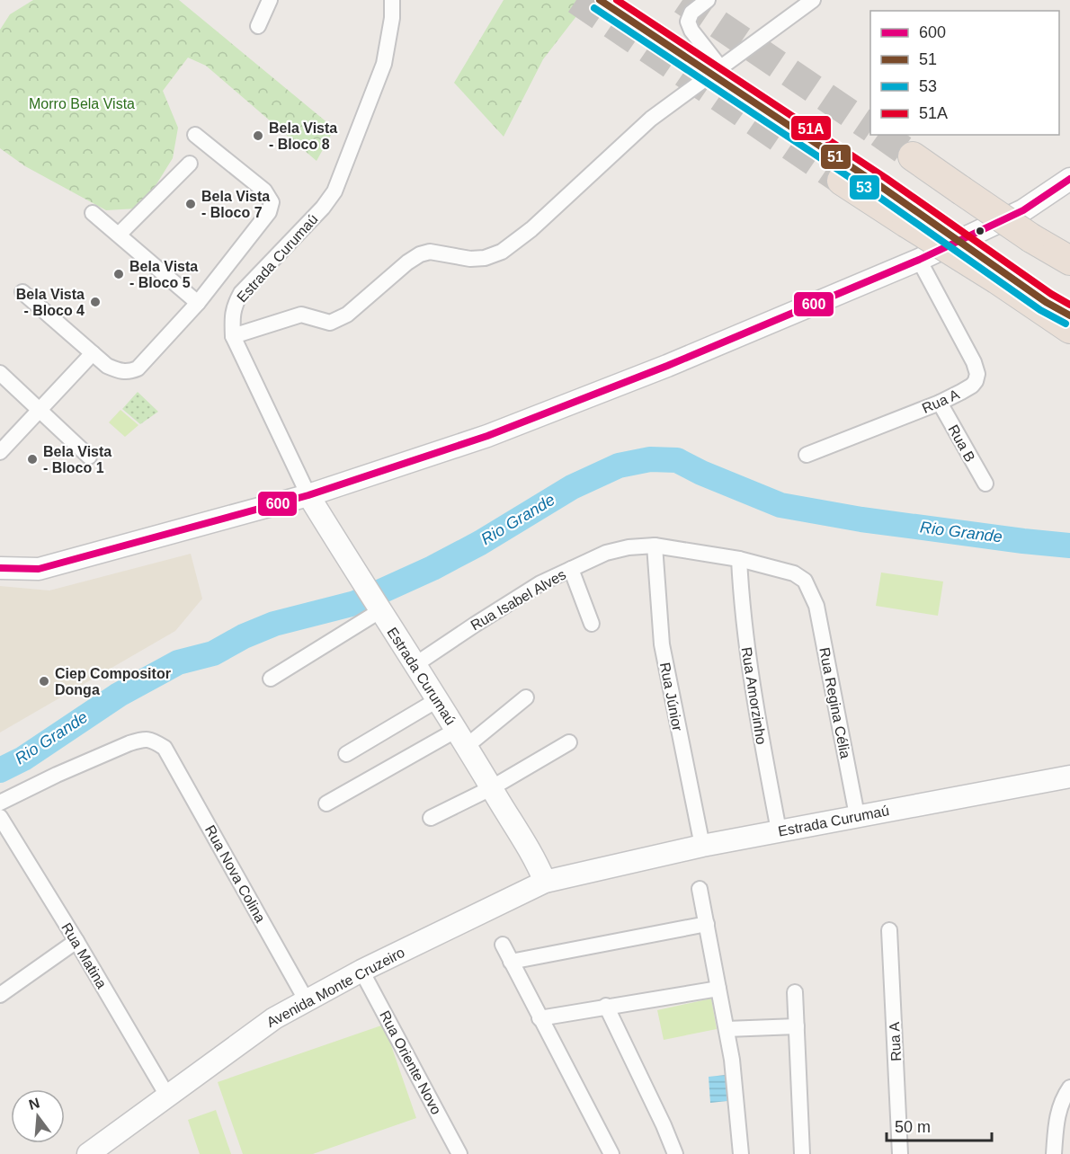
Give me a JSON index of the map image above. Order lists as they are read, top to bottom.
{
  "streets": {
    "street": [
      "Estrada Curumaú",
      "Rua A",
      "Rua B",
      "Rua Isabel Alves",
      "Rua Amorzinho",
      "Rua Júnior",
      "Rua Regina Célia",
      "Rua Nova Colina",
      "Rua Matina",
      "Avenida Monte Cruzeiro",
      "Rua Oriente Novo"
    ]
  },
  "crossings": [
    ["Estrada Curumaú", "Rua Isabel Alves"],
    ["Estrada Curumaú", "Rua Amorzinho"],
    ["Estrada Curumaú", "Rua Júnior"],
    ["Estrada Curumaú", "Rua Regina Célia"],
    ["Estrada Curumaú", "Avenida Monte Cruzeiro"],
    ["Rua A", "Rua B"],
    ["Rua Isabel Alves", "Rua Amorzinho"],
    ["Rua Isabel Alves", "Rua Júnior"],
    ["Rua Isabel Alves", "Rua Regina Célia"],
    ["Rua Nova Colina", "Avenida Monte Cruzeiro"],
    ["Rua Matina", "Avenida Monte Cruzeiro"],
    ["Avenida Monte Cruzeiro", "Rua Oriente Novo"]
  ],
  "water": ["Rio Grande"],
  "parks": ["Morro Bela Vista"],
  "places": [
    "Bela Vista - Bloco 8",
    "Bela Vista - Bloco 7",
    "Bela Vista - Bloco 5",
    "Bela Vista - Bloco 4",
    "Bela Vista - Bloco 1",
    "Ciep Compositor Donga"
  ],
  "lines": [
    "transit line 51",
    "transit line 51A",
    "transit line 53",
    "transit line 600"
  ],
  "legend": [
    "600",
    "51",
    "53",
    "51A"
  ],
  "scale_bar": "50 m",
  "north": "top"
}
